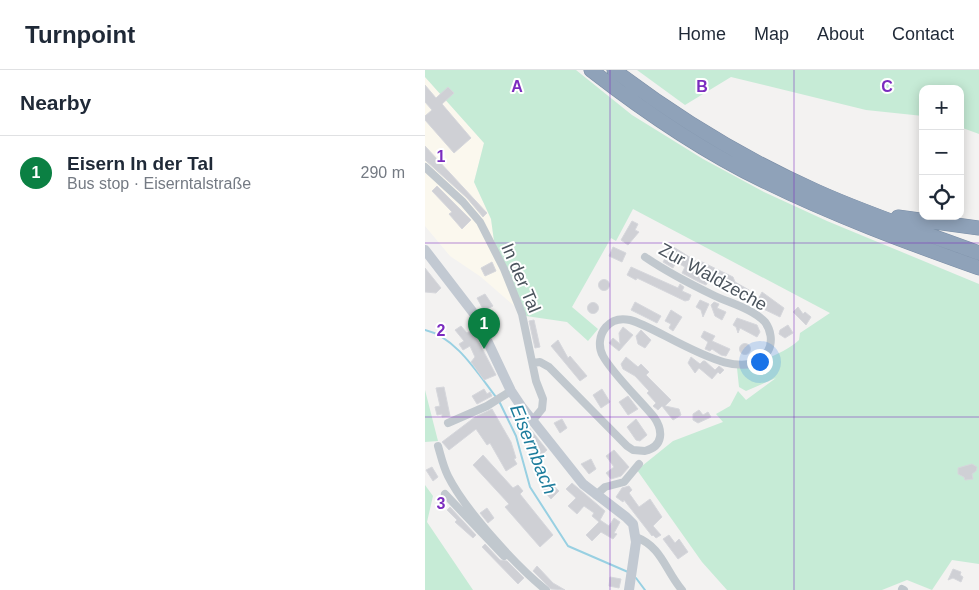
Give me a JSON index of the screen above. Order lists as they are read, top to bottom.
{
  "streets": {
    "street": ["Zur Waldzeche", "In der Tal"]
  },
  "crossings": [
    ["Zur Waldzeche", "In der Tal"]
  ],
  "water": ["Eisernbach"],
  "page": {
    "header": "Turnpoint",
    "nav": [
      "Home",
      "Map",
      "About",
      "Contact"
    ],
    "heading": "Nearby",
    "map_buttons": ["+", "−"],
    "list": [
      {
        "mark": "1",
        "name": "Eisern In der Tal",
        "note": "Bus stop · Eiserntalstraße",
        "value": "290 m"
      }
    ],
    "pins": "1"
  },
  "grid": {
    "columns": ["A", "B", "C"],
    "rows": ["1", "2", "3"]
  }
}
